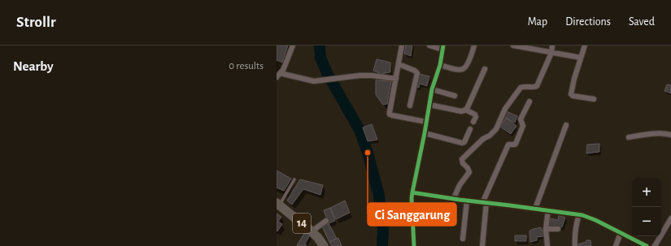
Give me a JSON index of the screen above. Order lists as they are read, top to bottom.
{
  "streets": {
    "highway": ["14"]
  },
  "places": ["Ci Sanggarung"],
  "page": {
    "header": "Strollr",
    "nav": ["Map", "Directions", "Saved"],
    "heading": ["Nearby", "0 results"],
    "map_buttons": ["+", "−"]
  }
}
